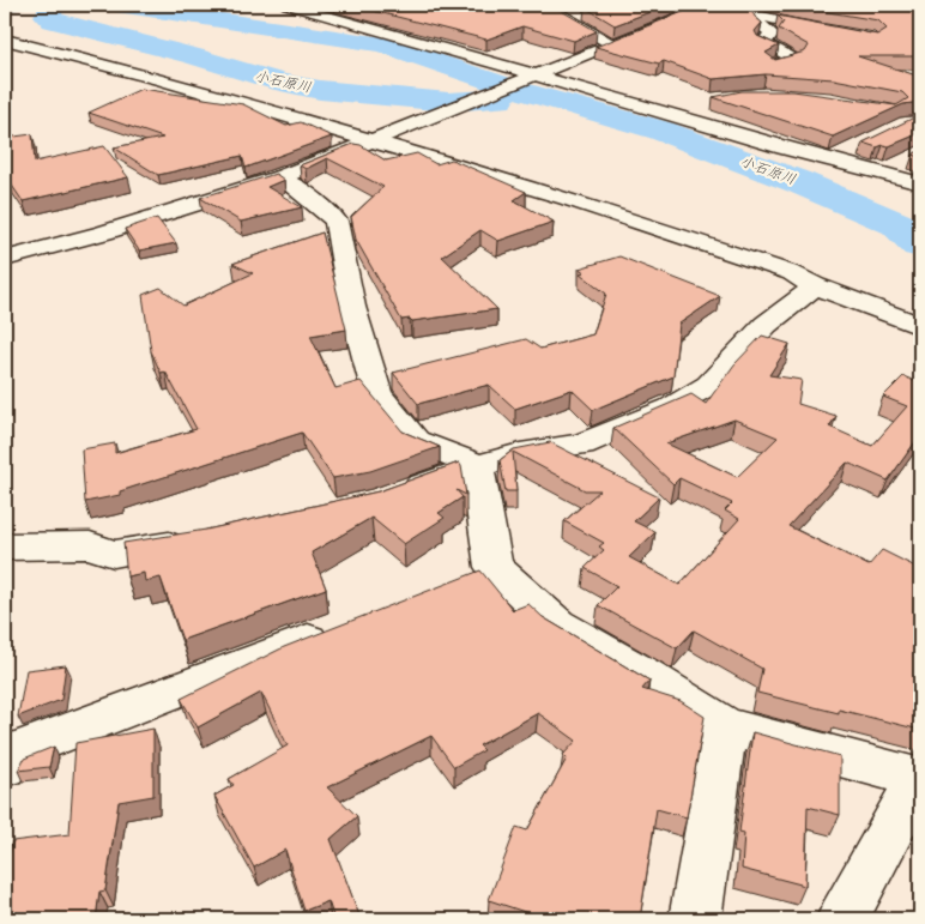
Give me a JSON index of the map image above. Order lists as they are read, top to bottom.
{
  "water": ["小石原川"]
}
